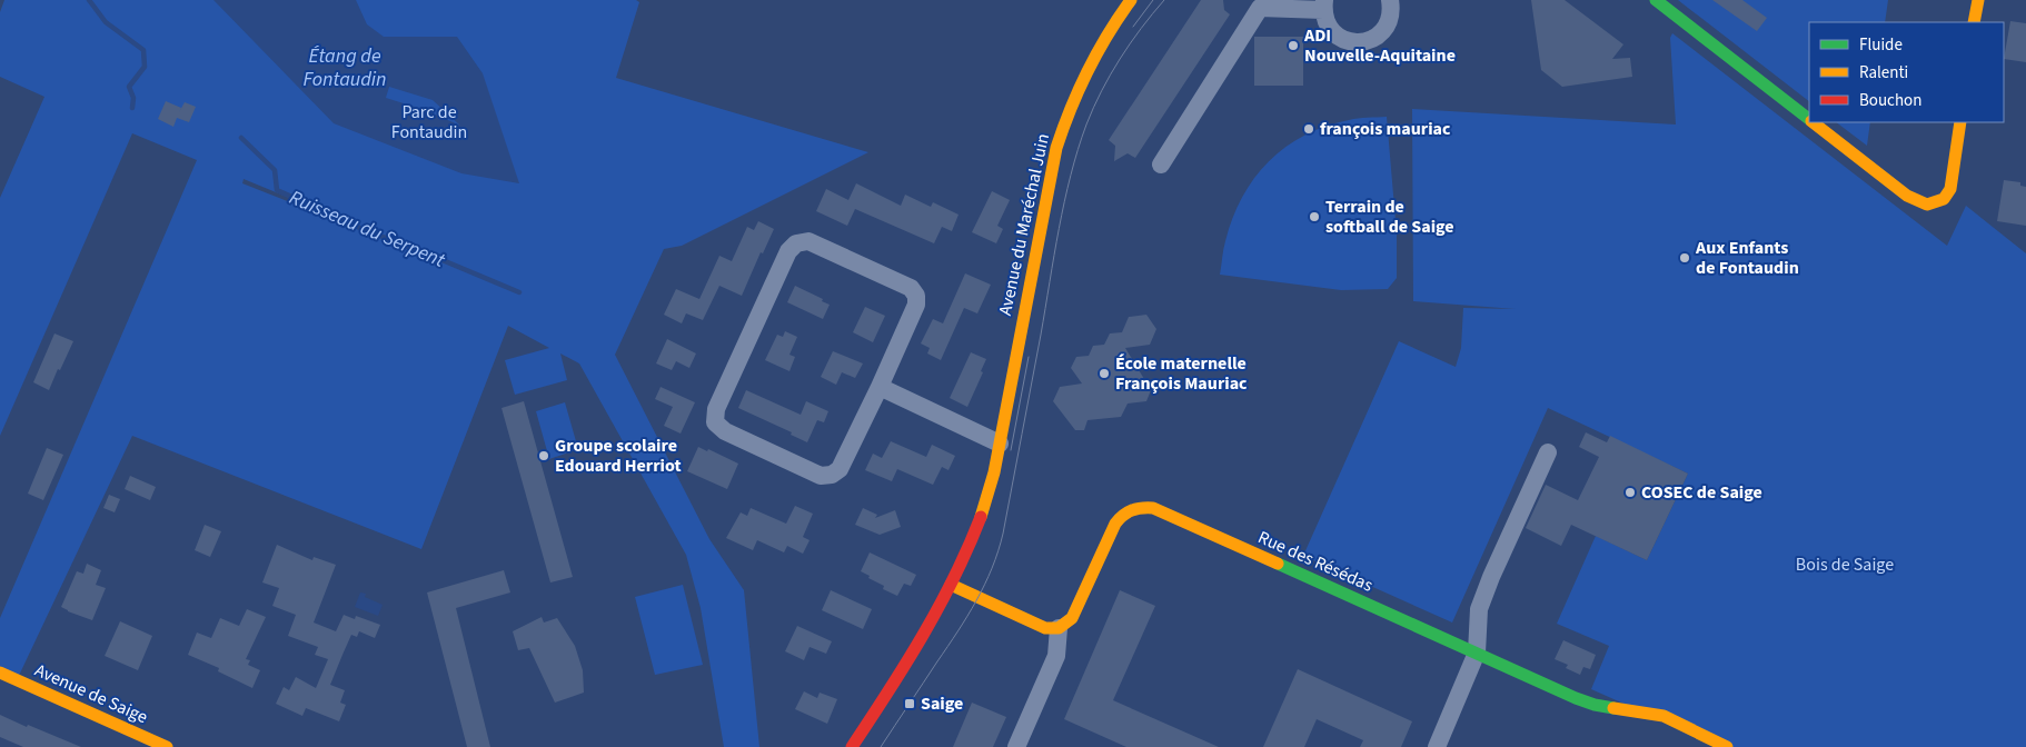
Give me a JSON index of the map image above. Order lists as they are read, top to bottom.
{
  "streets": {
    "street": ["Avenue du Maréchal Juin", "Rue des Résédas", "Avenue de Saige"]
  },
  "water": ["Étang de Fontaudin", "Ruisseau du Serpent"],
  "parks": ["Parc de Fontaudin", "Bois de Saige"],
  "places": {
    "other": [
      "ADI Nouvelle-Aquitaine",
      "françois mauriac",
      "Terrain de softball de Saige",
      "Aux Enfants de Fontaudin",
      "École maternelle François Mauriac",
      "Groupe scolaire Edouard Herriot",
      "COSEC de Saige"
    ],
    "transit": ["Saige"]
  },
  "legend": ["Fluide", "Ralenti", "Bouchon"]
}
